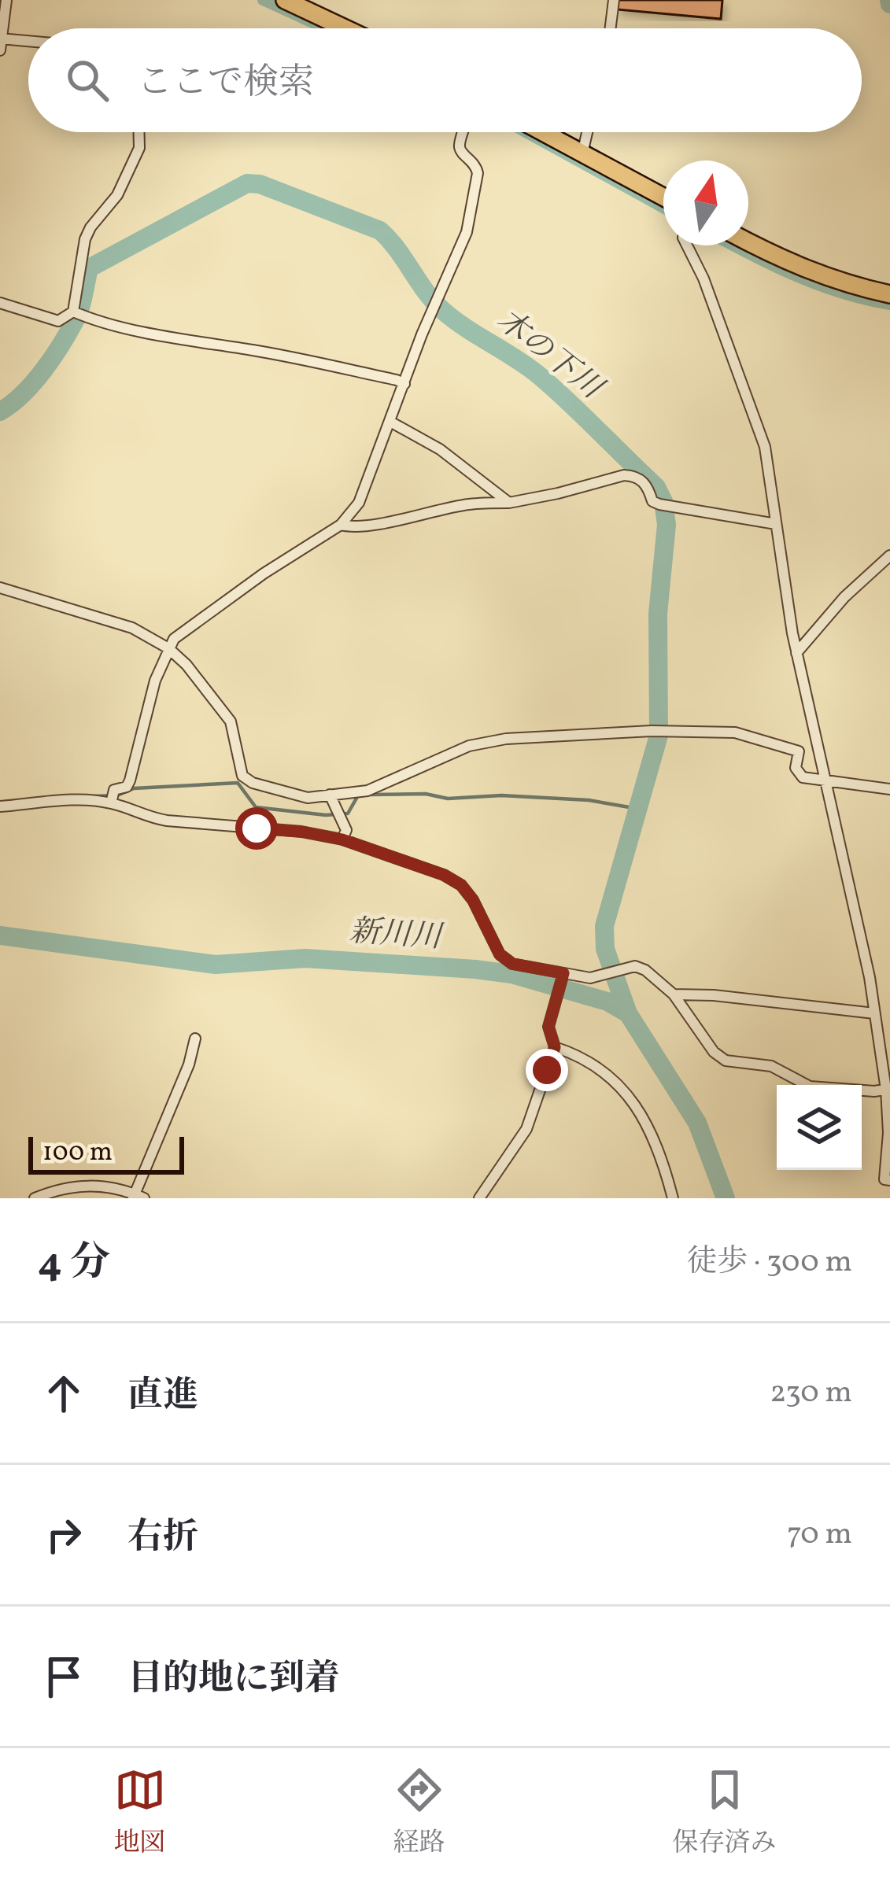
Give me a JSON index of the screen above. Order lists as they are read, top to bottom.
{
  "water": ["木の下川", "新川川"],
  "scale_bar": "100 m",
  "north": "top",
  "page": {
    "search": "ここで検索",
    "scale": "100 m",
    "heading": ["4 分", "徒歩 · 300 m"],
    "list": [
      ["直進", "230 m"],
      ["右折", "70 m"],
      "目的地に到着"
    ],
    "nav": ["地図", "経路", "保存済み"]
  }
}
